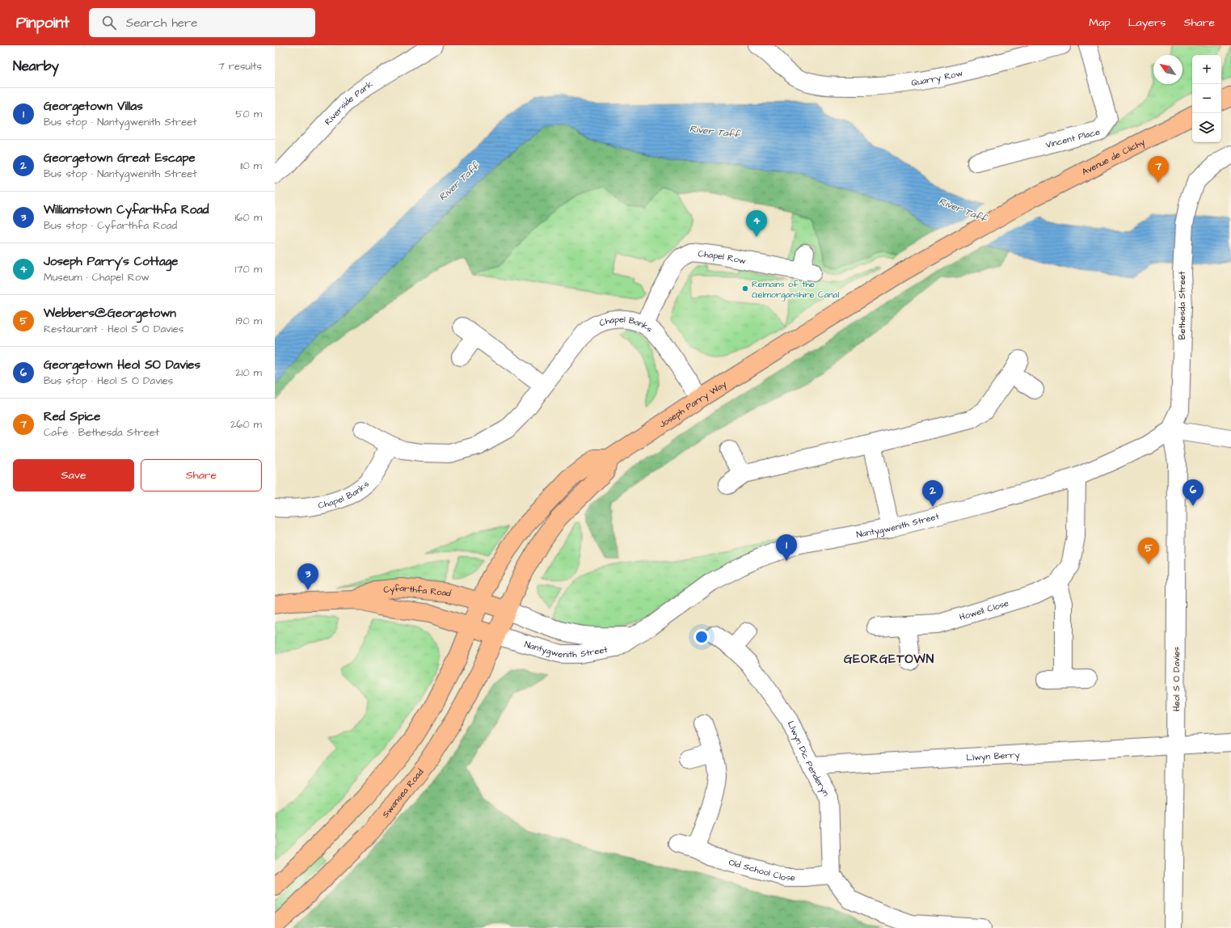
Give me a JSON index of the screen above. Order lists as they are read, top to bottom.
{
  "streets": {
    "main road": [
      "Avenue de Clichy",
      "Joseph Parry Way",
      "Cyfarthfa Road",
      "Swansea Road"
    ],
    "street": [
      "Quarry Row",
      "Riverside Park",
      "Vincent Place",
      "Chapel Row",
      "Bethesda Street",
      "Chapel Banks",
      "Nantygwenith Street",
      "Howell Close",
      "Heol S O Davies",
      "Llwyn Berry",
      "Llwyn Dic Penderyn",
      "Old School Close"
    ]
  },
  "crossings": [
    ["Avenue de Clichy", "Joseph Parry Way"],
    ["Chapel Row", "Chapel Banks"],
    ["Bethesda Street", "Nantygwenith Street"],
    ["Bethesda Street", "Heol S O Davies"],
    ["Chapel Banks", "Joseph Parry Way"],
    ["Joseph Parry Way", "Cyfarthfa Road"],
    ["Joseph Parry Way", "Swansea Road"],
    ["Nantygwenith Street", "Cyfarthfa Road"],
    ["Nantygwenith Street", "Howell Close"],
    ["Nantygwenith Street", "Heol S O Davies"],
    ["Nantygwenith Street", "Swansea Road"],
    ["Cyfarthfa Road", "Swansea Road"],
    ["Heol S O Davies", "Llwyn Berry"],
    ["Llwyn Berry", "Llwyn Dic Penderyn"],
    ["Llwyn Dic Penderyn", "Old School Close"]
  ],
  "districts": ["GEORGETOWN"],
  "water": ["River Taff"],
  "places": ["Remains of the Gelmorganshire Canal"],
  "north": "top left",
  "page": {
    "header": "Pinpoint",
    "search": "Search here",
    "nav": ["Map", "Layers", "Share"],
    "heading": ["Nearby", "7 results"],
    "map_buttons": ["+", "−"],
    "list": [
      {
        "mark": "1",
        "name": "Georgetown Villas",
        "note": "Bus stop · Nantygwenith Street",
        "value": "50 m"
      },
      {
        "mark": "2",
        "name": "Georgetown Great Escape",
        "note": "Bus stop · Nantygwenith Street",
        "value": "110 m"
      },
      {
        "mark": "3",
        "name": "Williamstown Cyfarthfa Road",
        "note": "Bus stop · Cyfarthfa Road",
        "value": "160 m"
      },
      {
        "mark": "4",
        "name": "Joseph Parry's Cottage",
        "note": "Museum · Chapel Row",
        "value": "170 m"
      },
      {
        "mark": "5",
        "name": "Webbers@Georgetown",
        "note": "Restaurant · Heol S O Davies",
        "value": "190 m"
      },
      {
        "mark": "6",
        "name": "Georgetown Heol SO Davies",
        "note": "Bus stop · Heol S O Davies",
        "value": "210 m"
      },
      {
        "mark": "7",
        "name": "Red Spice",
        "note": "Café · Bethesda Street",
        "value": "260 m"
      }
    ],
    "pins": [
      "7",
      "4",
      "6",
      "2",
      "1",
      "5",
      "3"
    ],
    "buttons": ["Save", "Share"]
  }
}
